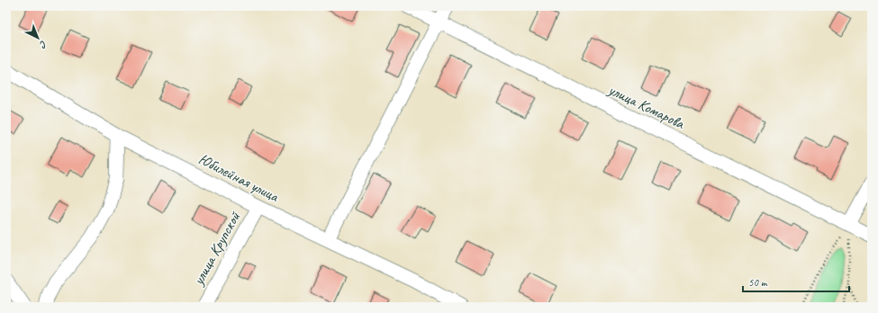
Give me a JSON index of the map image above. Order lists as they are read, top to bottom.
{
  "streets": {
    "street": ["улица Комарова", "Юбилейная улица", "улица Крупской"]
  },
  "crossings": [
    ["Юбилейная улица", "улица Крупской"]
  ],
  "scale_bar": "50 m",
  "north": "bottom right"
}
